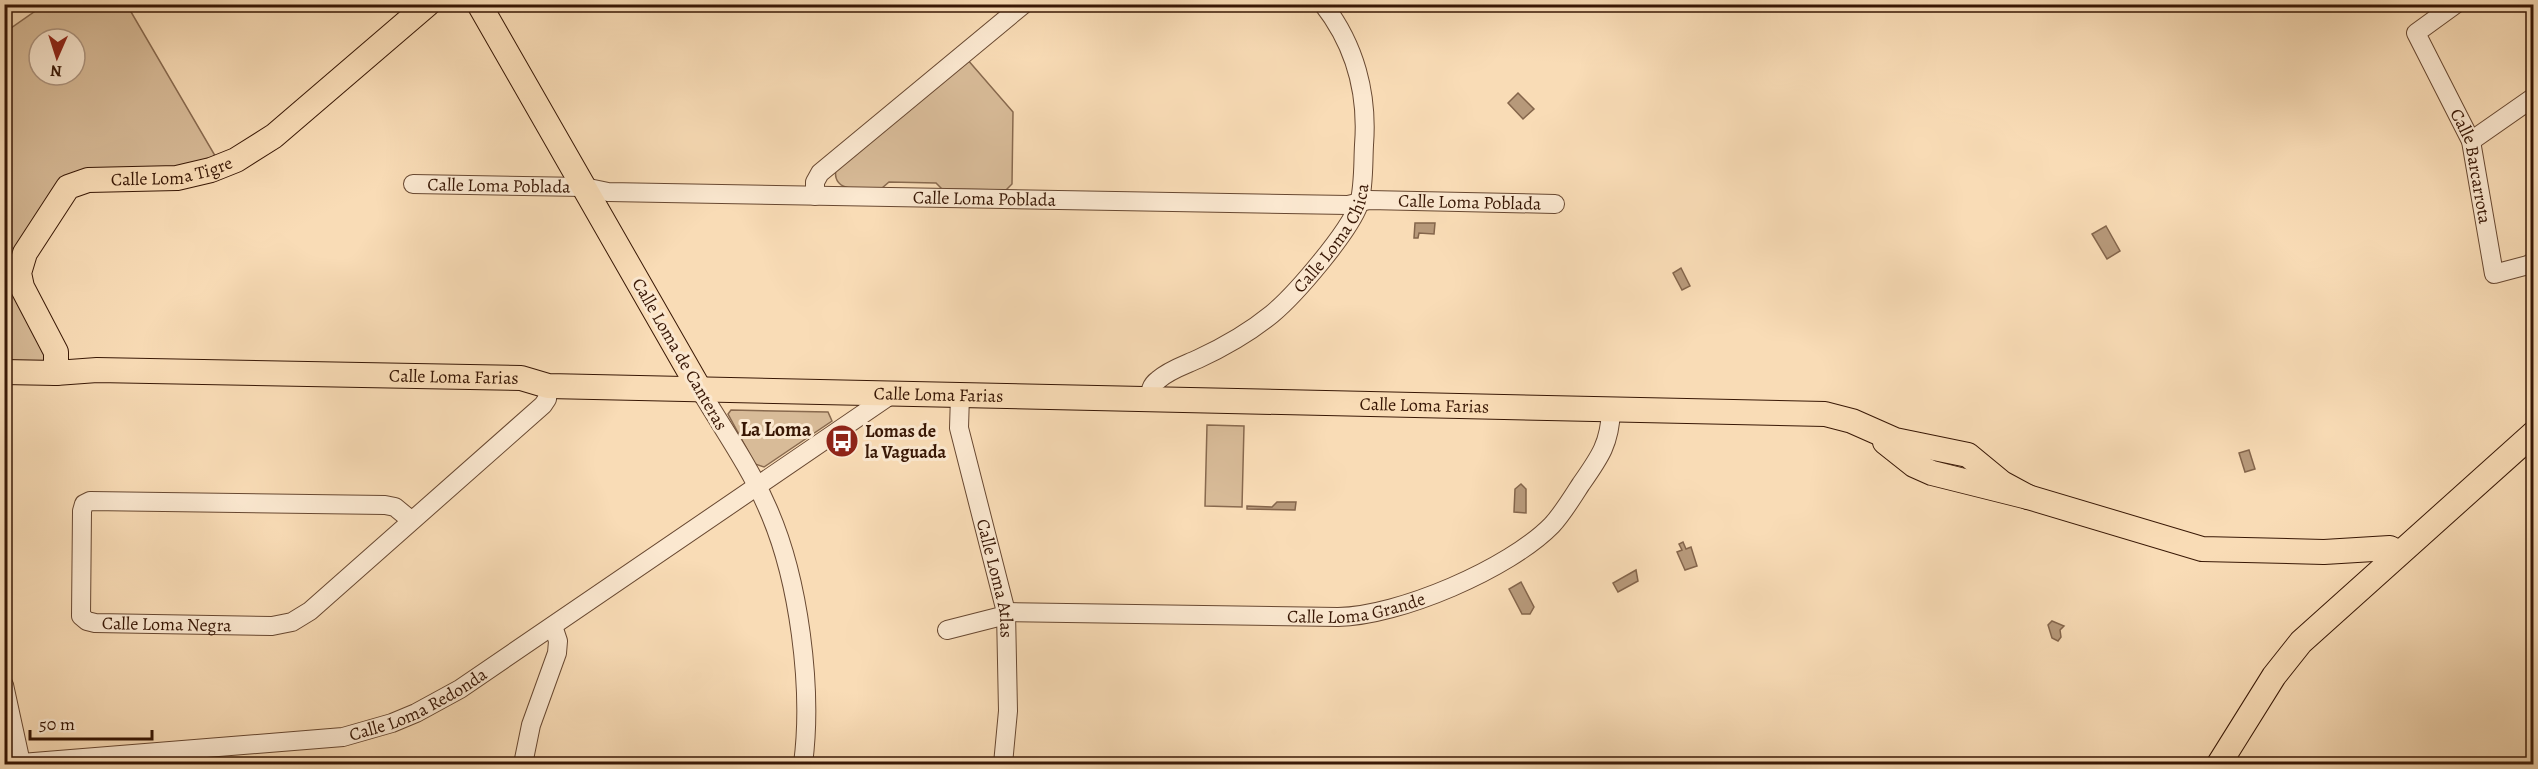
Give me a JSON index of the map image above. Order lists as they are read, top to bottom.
{
  "streets": {
    "main road": ["Calle Loma Tigre", "Calle Loma de Canteras", "Calle Loma Farias"],
    "street": [
      "Calle Barcarrota",
      "Calle Loma Poblada",
      "Calle Loma Chica",
      "Calle Loma Atlas",
      "Calle Loma Grande",
      "Calle Loma Negra",
      "Calle Loma Redonda"
    ]
  },
  "crossings": [
    ["Calle Loma Tigre", "Calle Loma Farias"],
    ["Calle Loma Poblada", "Calle Loma Chica"],
    ["Calle Loma Poblada", "Calle Loma de Canteras"],
    ["Calle Loma Chica", "Calle Loma Farias"],
    ["Calle Loma de Canteras", "Calle Loma Farias"],
    ["Calle Loma de Canteras", "Calle Loma Redonda"],
    ["Calle Loma Farias", "Calle Loma Atlas"],
    ["Calle Loma Farias", "Calle Loma Grande"],
    ["Calle Loma Farias", "Calle Loma Negra"],
    ["Calle Loma Farias", "Calle Loma Redonda"],
    ["Calle Loma Atlas", "Calle Loma Grande"]
  ],
  "districts": ["La Loma"],
  "places": {
    "bus stop": ["Lomas de la Vaguada"]
  },
  "scale_bar": "50 m",
  "north": "bottom"
}
